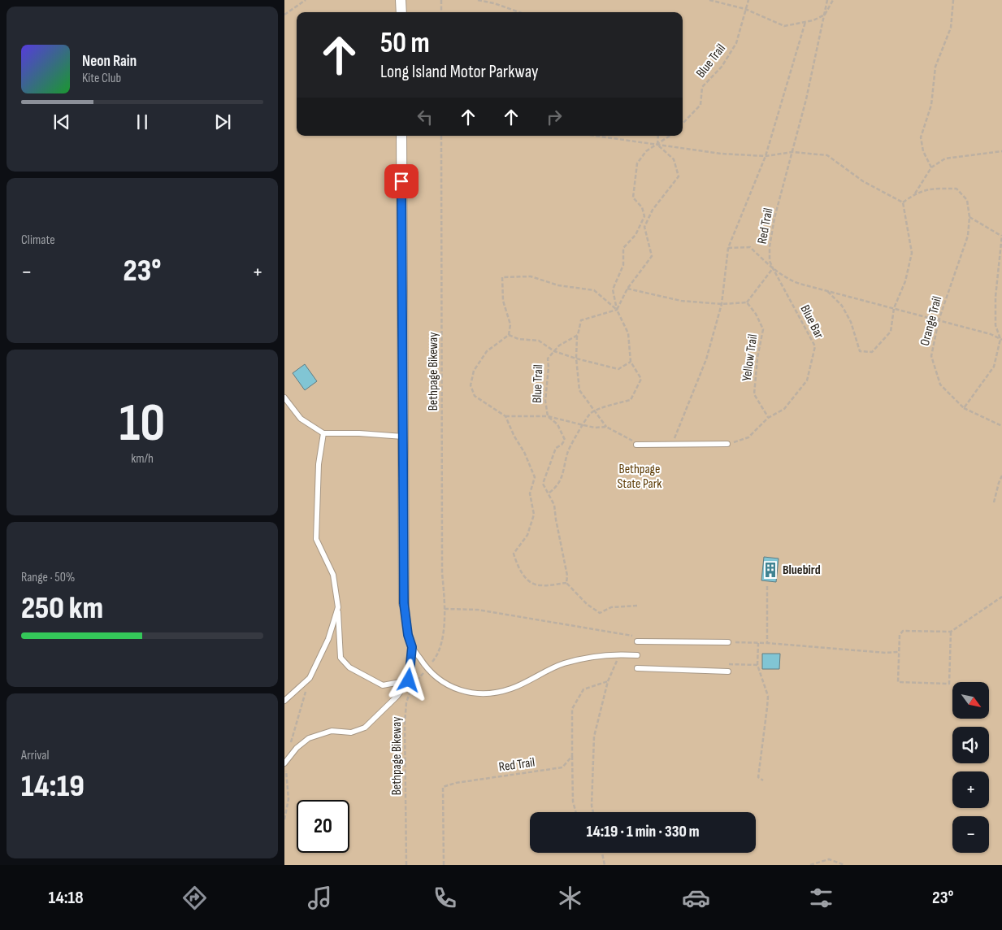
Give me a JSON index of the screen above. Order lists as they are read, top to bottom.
{
  "streets": {
    "path": [
      "Blue Trail",
      "Red Trail",
      "Orange Trail",
      "Blue Bar",
      "Yellow Trail",
      "Bethpage Bikeway"
    ]
  },
  "crossings": [
    ["Red Trail", "Blue Bar"],
    ["Blue Bar", "Yellow Trail"]
  ],
  "parks": ["Bethpage State Park"],
  "places": {
    "building": ["Bluebird"]
  },
  "north": "bottom right",
  "page": {
    "turn": ["50 m", "Long Island Motor Parkway"],
    "song": ["Neon Rain", "Kite Club"],
    "tile": [
      "Climate",
      ["10", "km/h"],
      ["Range · 50%", "250 km"],
      ["Arrival", "14:19"]
    ],
    "heat": ["−", "23°", "+"],
    "map_buttons": ["+", "−"],
    "limit": "20",
    "trip": "14:19 · 1 min · 330 m",
    "tabs": ["14:18", "23°"]
  }
}
